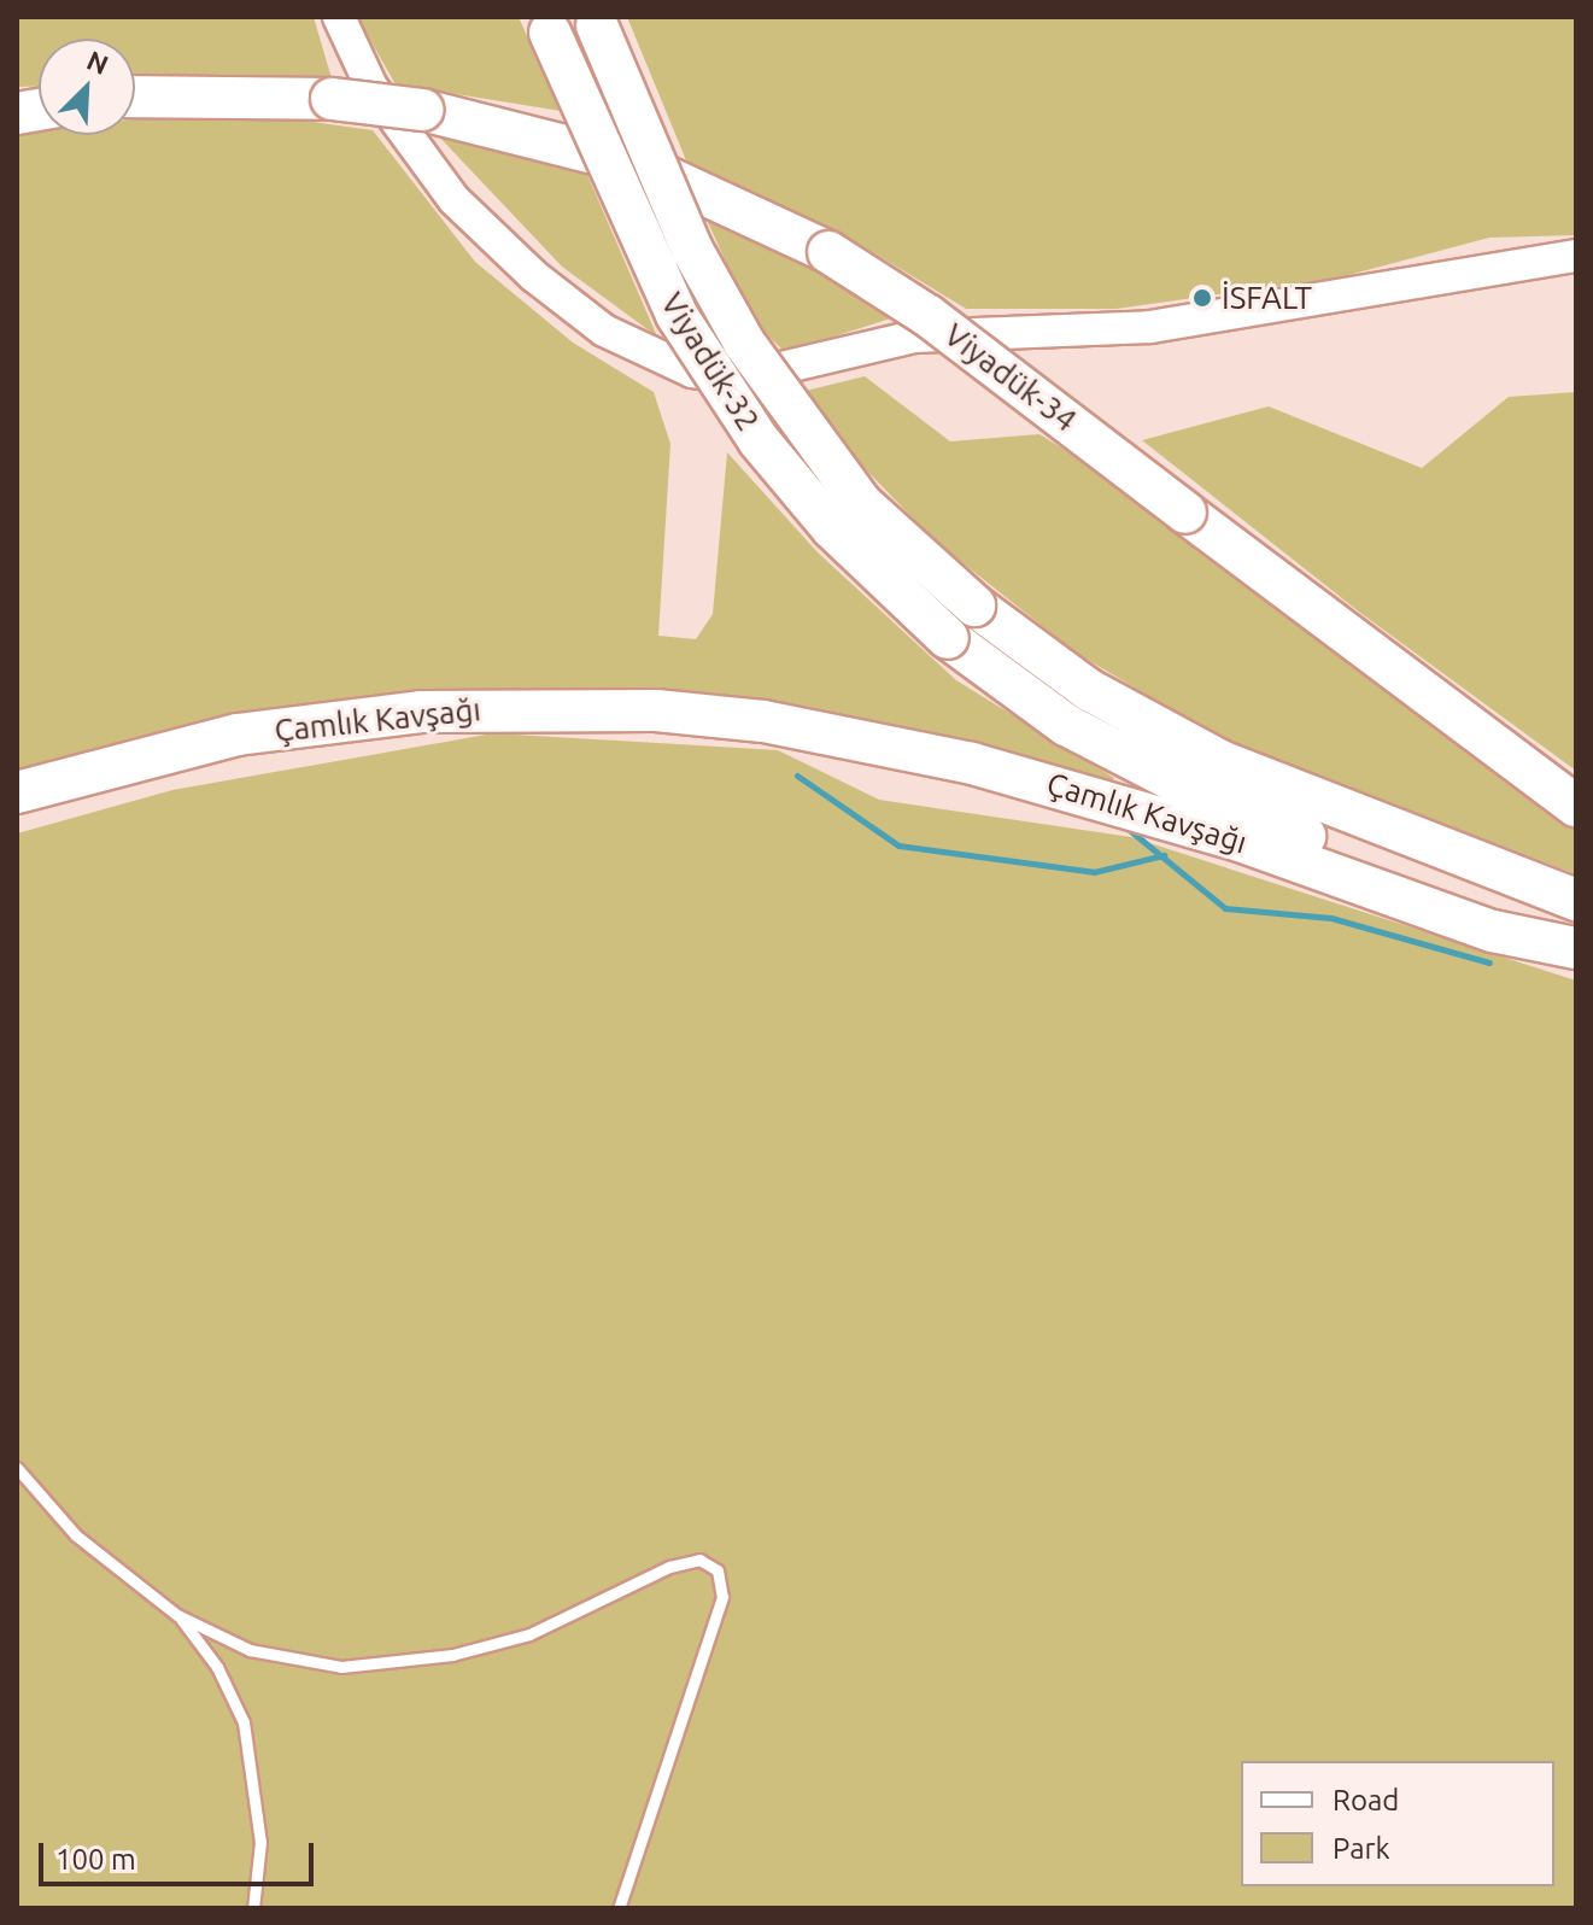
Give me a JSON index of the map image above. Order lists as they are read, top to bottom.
{
  "streets": {
    "highway": ["Viyadük-32", "Viyadük-34", "Çamlık Kavşağı"]
  },
  "crossings": [
    ["Viyadük-32", "Çamlık Kavşağı"]
  ],
  "places": ["İSFALT"],
  "legend": ["Road", "Park"],
  "scale_bar": "100 m",
  "north": "top right"
}
